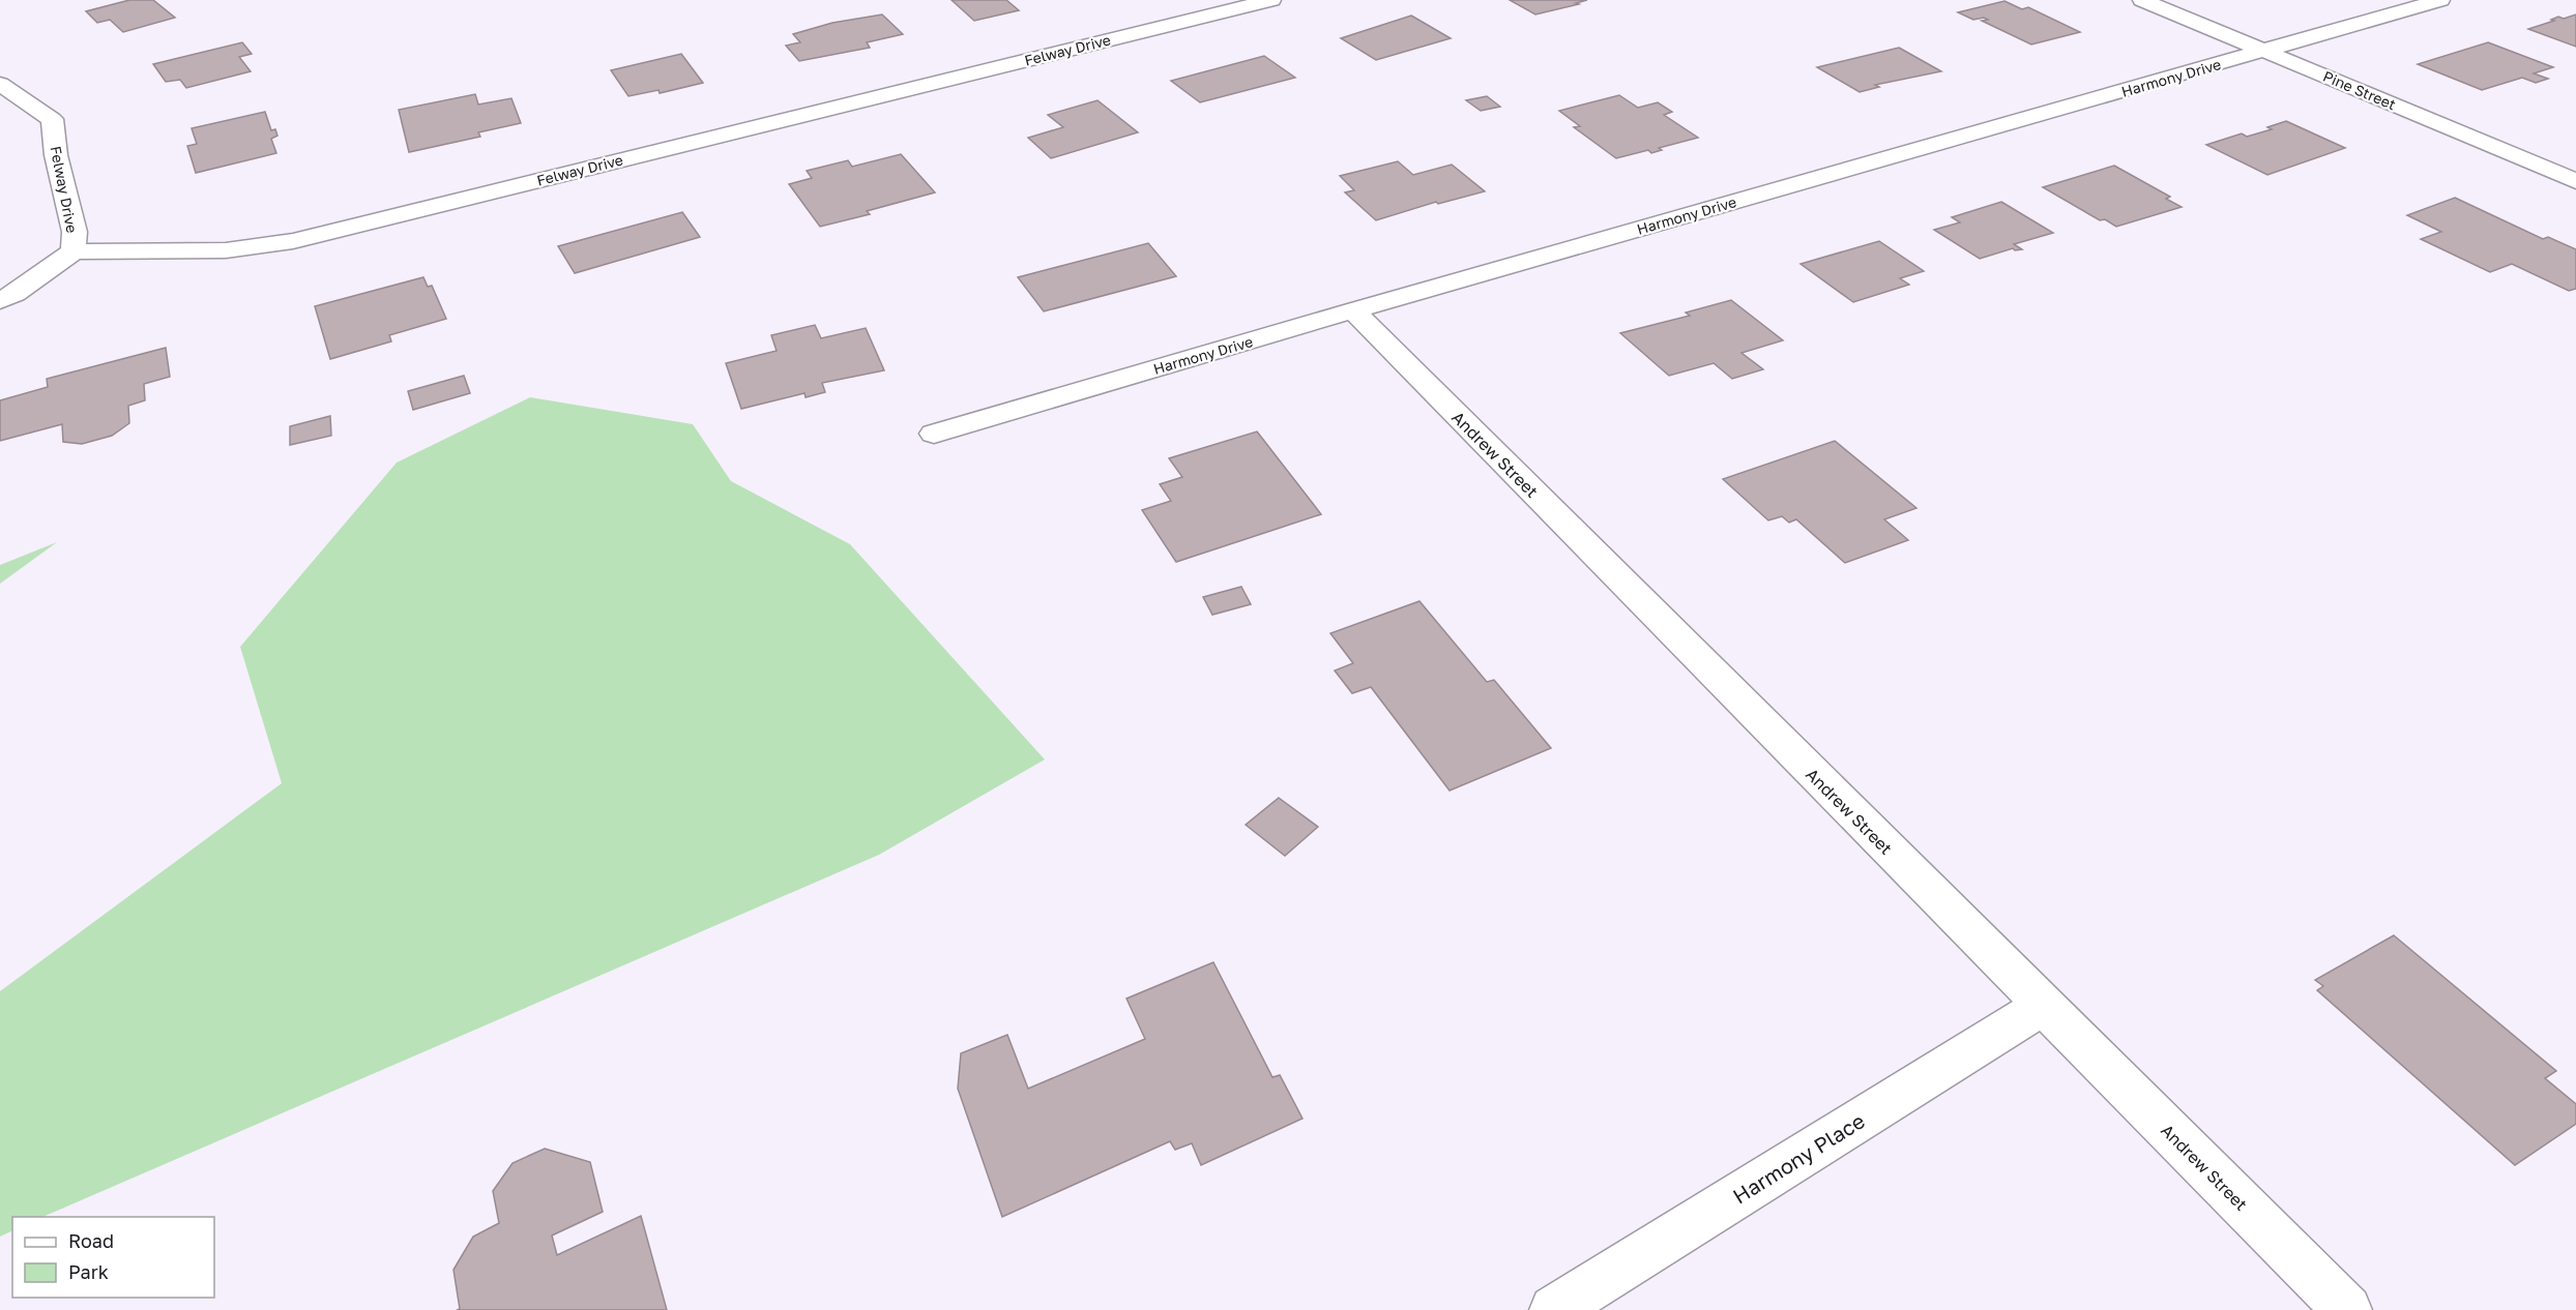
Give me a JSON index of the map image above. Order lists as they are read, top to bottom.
{
  "streets": {
    "street": [
      "Felway Drive",
      "Harmony Drive",
      "Pine Street",
      "Andrew Street",
      "Harmony Place"
    ]
  },
  "crossings": [
    ["Harmony Drive", "Pine Street"],
    ["Harmony Drive", "Andrew Street"],
    ["Andrew Street", "Harmony Place"]
  ],
  "legend": ["Road", "Park"]
}
